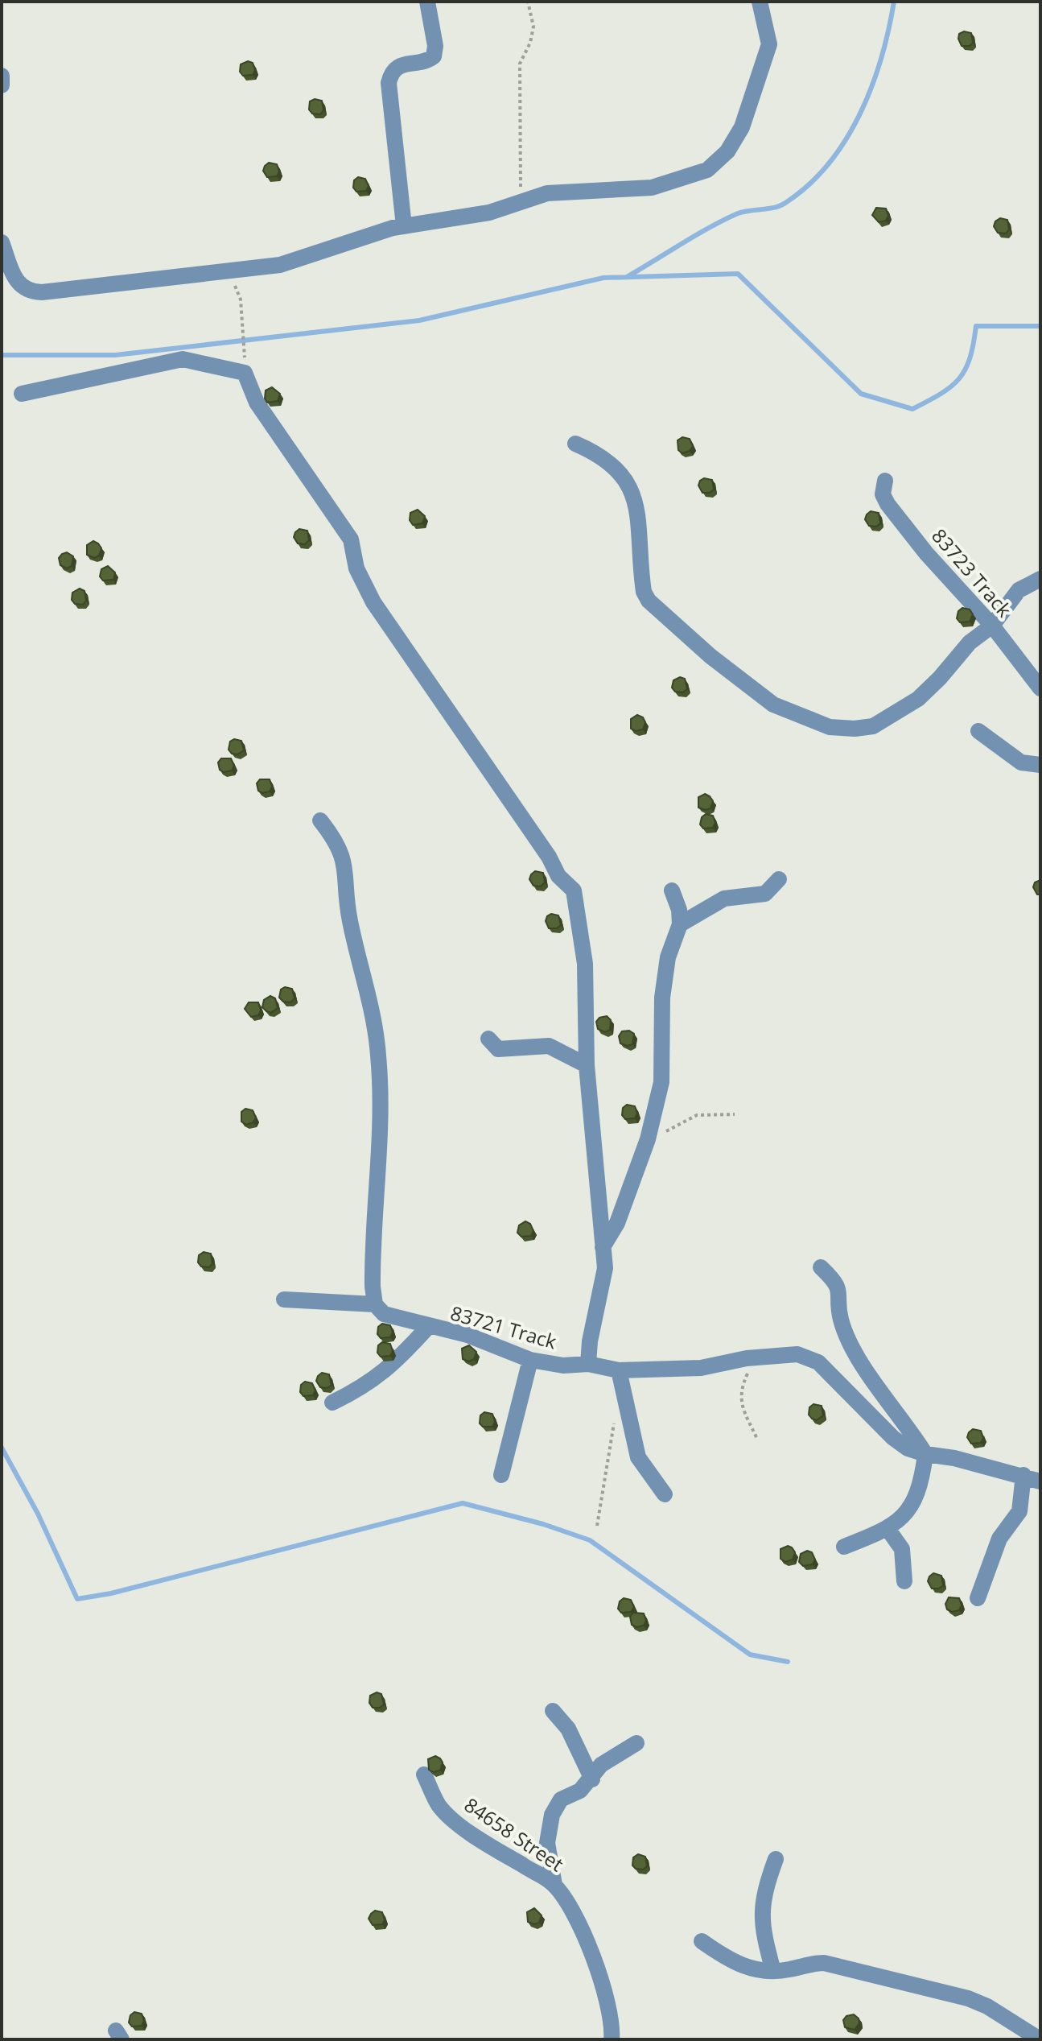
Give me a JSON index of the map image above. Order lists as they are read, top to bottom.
{
  "streets": {
    "street": ["83723 Track", "83721 Track", "84658 Street"]
  }
}
